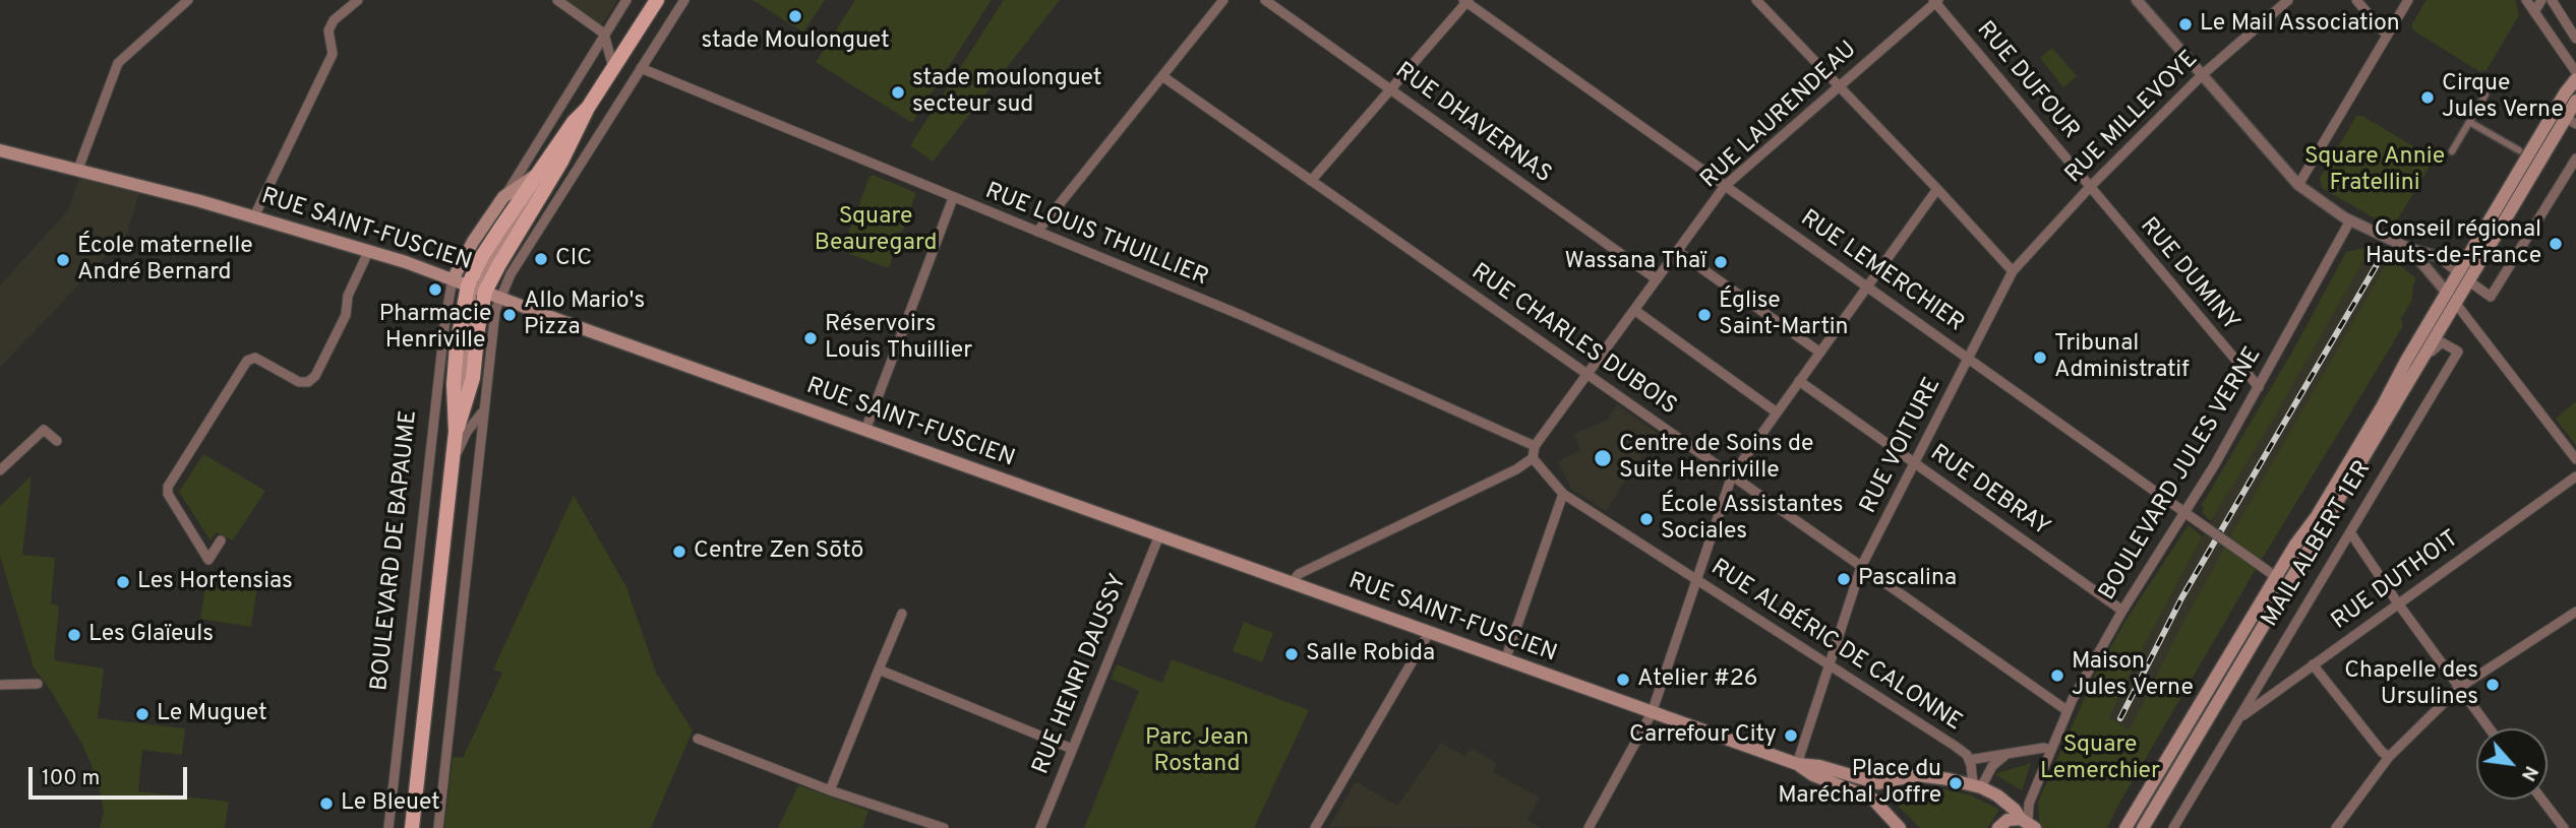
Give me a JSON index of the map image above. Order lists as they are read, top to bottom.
{
  "streets": {
    "main road": ["RUE SAINT-FUSCIEN", "MAIL ALBERT 1ER", "BOULEVARD DE BAPAUME"],
    "street": [
      "RUE DUFOUR",
      "RUE LAURENDEAU",
      "RUE MILLEVOYE",
      "RUE DHAVERNAS",
      "RUE LOUIS THUILLIER",
      "RUE LEMERCHIER",
      "RUE DUMINY",
      "RUE CHARLES DUBOIS",
      "RUE VOITURE",
      "BOULEVARD JULES VERNE",
      "RUE DEBRAY",
      "RUE DUTHOIT",
      "RUE ALBÉRIC DE CALONNE",
      "RUE HENRI DAUSSY"
    ]
  },
  "crossings": [
    ["RUE DUFOUR", "RUE LAURENDEAU"],
    ["RUE DUFOUR", "RUE MILLEVOYE"],
    ["RUE DUFOUR", "RUE DUMINY"],
    ["RUE LAURENDEAU", "RUE DHAVERNAS"],
    ["RUE LAURENDEAU", "RUE LOUIS THUILLIER"],
    ["RUE LAURENDEAU", "RUE LEMERCHIER"],
    ["RUE LAURENDEAU", "RUE CHARLES DUBOIS"],
    ["RUE MILLEVOYE", "RUE DUMINY"],
    ["RUE MILLEVOYE", "RUE VOITURE"],
    ["RUE SAINT-FUSCIEN", "RUE VOITURE"],
    ["RUE SAINT-FUSCIEN", "BOULEVARD DE BAPAUME"],
    ["RUE SAINT-FUSCIEN", "RUE HENRI DAUSSY"],
    ["RUE LEMERCHIER", "RUE VOITURE"],
    ["RUE LEMERCHIER", "BOULEVARD JULES VERNE"],
    ["RUE LEMERCHIER", "MAIL ALBERT 1ER"],
    ["RUE DUMINY", "BOULEVARD JULES VERNE"],
    ["RUE CHARLES DUBOIS", "RUE VOITURE"],
    ["RUE CHARLES DUBOIS", "BOULEVARD JULES VERNE"],
    ["RUE VOITURE", "RUE DEBRAY"],
    ["RUE VOITURE", "RUE ALBÉRIC DE CALONNE"],
    ["BOULEVARD JULES VERNE", "RUE DEBRAY"],
    ["MAIL ALBERT 1ER", "RUE DUTHOIT"]
  ],
  "parks": [
    "Square Annie Fratellini",
    "Square Beauregard",
    "Parc Jean Rostand",
    "Square Lemerchier"
  ],
  "places": [
    "stade Moulonguet",
    "Le Mail Association",
    "stade moulonguet secteur sud",
    "Cirque Jules Verne",
    "Conseil régional Hauts-de-France",
    "CIC",
    "École maternelle André Bernard",
    "Wassana Thaï",
    "Pharmacie Henriville",
    "Allo Mario's Pizza",
    "Église Saint-Martin",
    "Réservoirs Louis Thuillier",
    "Tribunal Administratif",
    "Centre de Soins de Suite Henriville",
    "École Assistantes Sociales",
    "Centre Zen Sōtō",
    "Pascalina",
    "Les Hortensias",
    "Les Glaïeuls",
    "Salle Robida",
    "Maison Jules Verne",
    "Atelier #26",
    "Chapelle des Ursulines",
    "Le Muguet",
    "Carrefour City",
    "Place du Maréchal Joffre",
    "Le Bleuet"
  ],
  "scale_bar": "100 m",
  "north": "bottom right"
}
